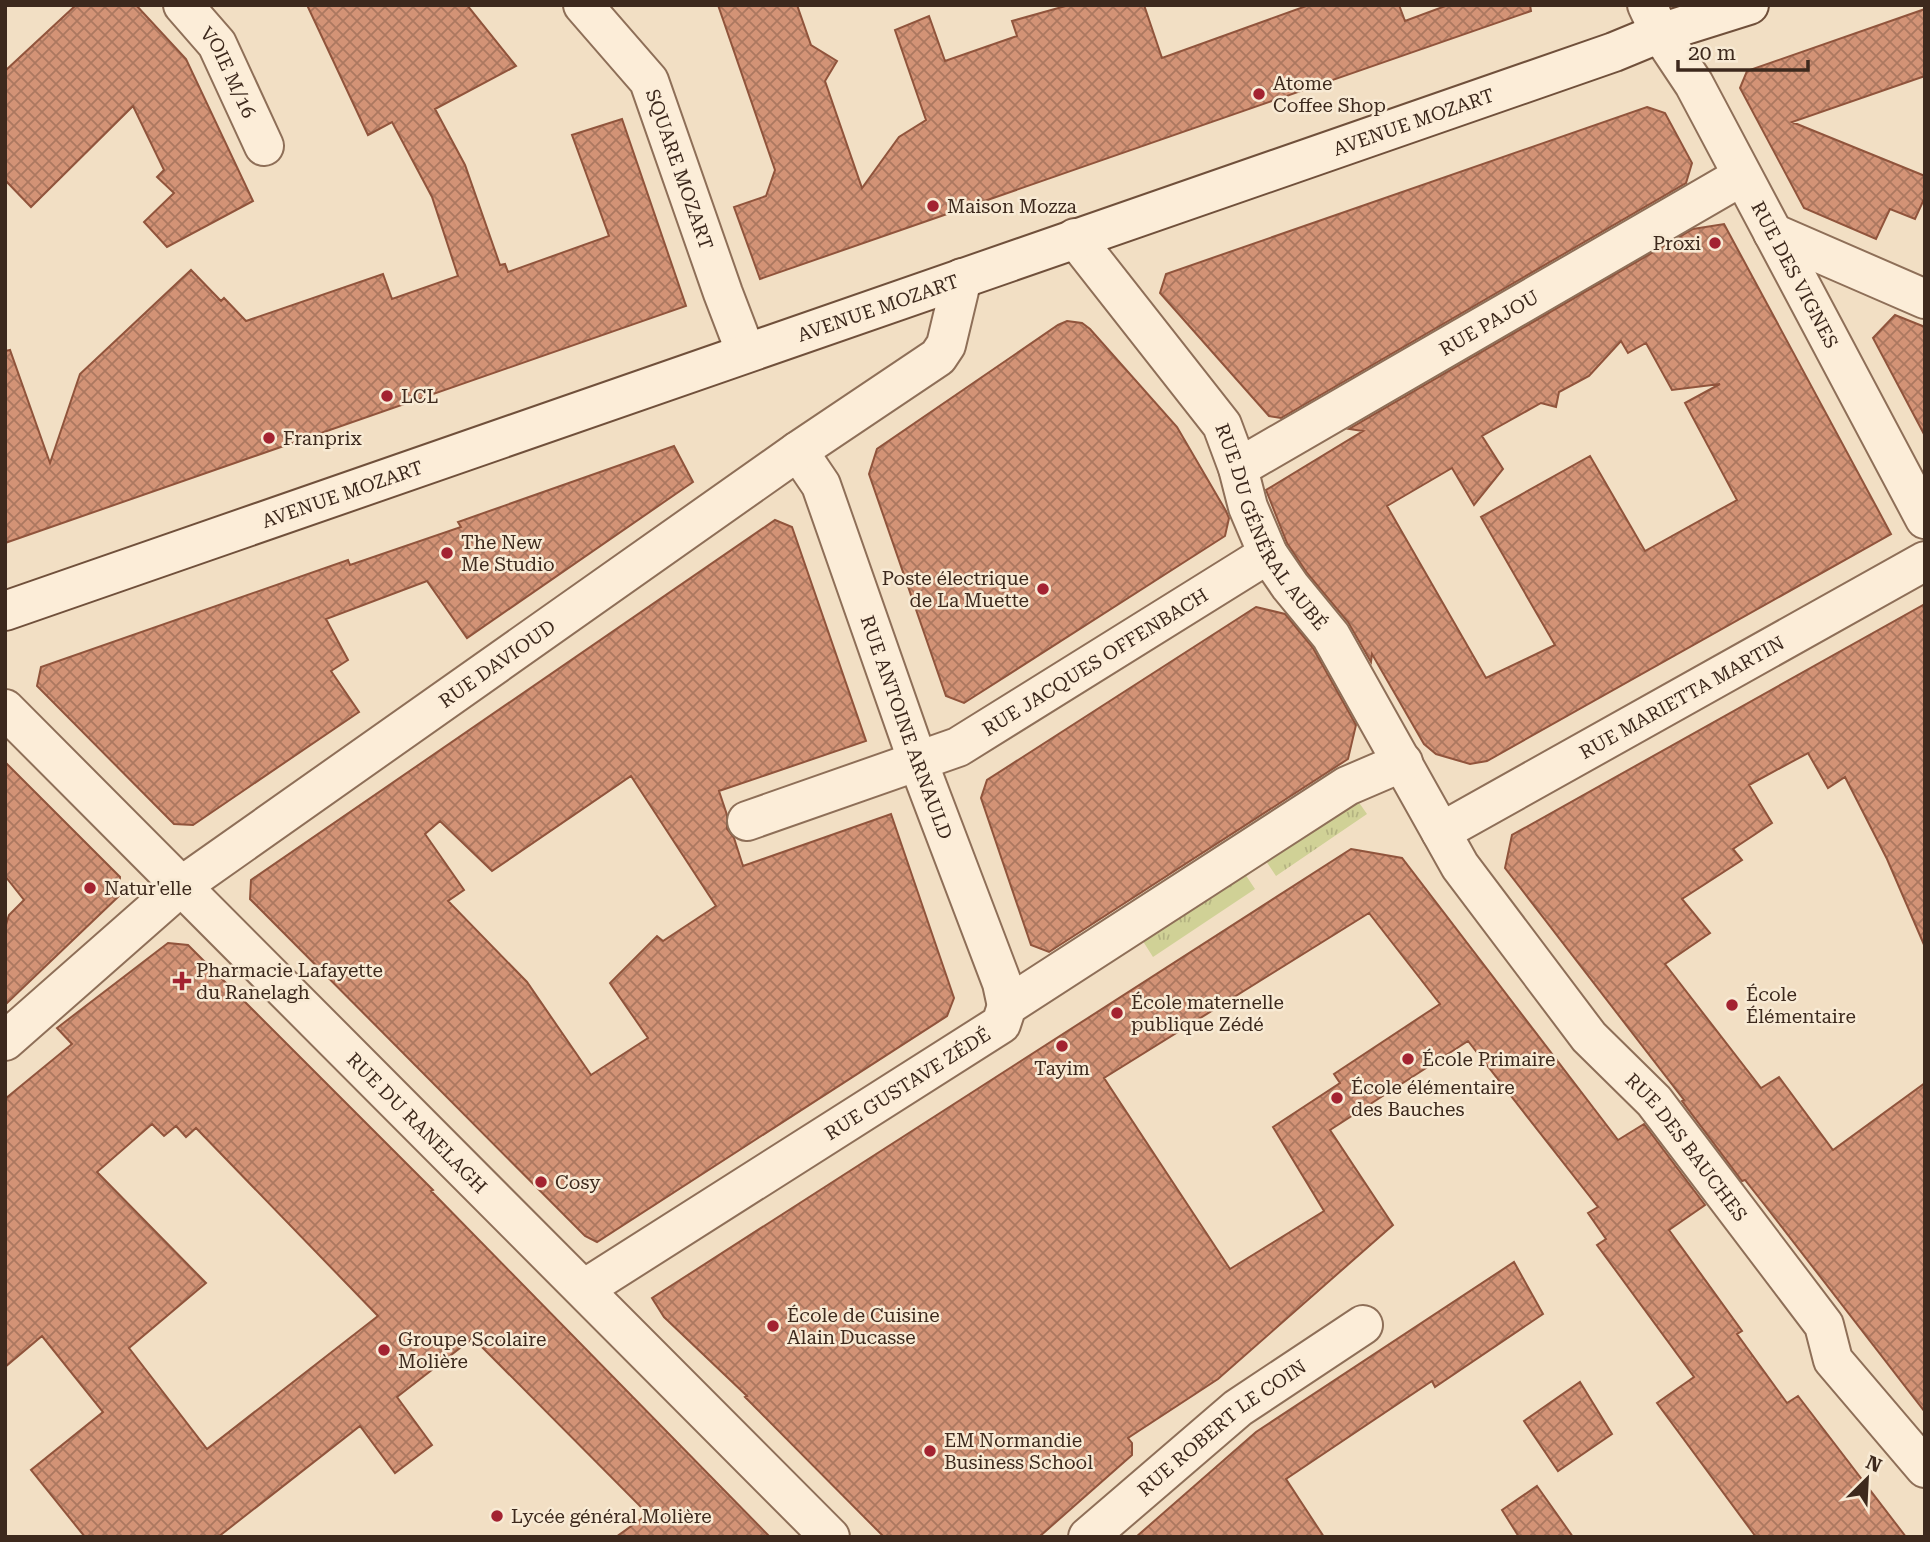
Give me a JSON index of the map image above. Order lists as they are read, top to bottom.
{
  "streets": {
    "street": [
      "VOIE M/16",
      "AVENUE MOZART",
      "SQUARE MOZART",
      "RUE DES VIGNES",
      "RUE PAJOU",
      "RUE DU GÉNÉRAL AUBÉ",
      "RUE JACQUES OFFENBACH",
      "RUE DAVIOUD",
      "RUE MARIETTA MARTIN",
      "RUE ANTOINE ARNAULD",
      "RUE GUSTAVE ZÉDÉ",
      "RUE DU RANELAGH",
      "RUE DES BAUCHES",
      "RUE ROBERT LE COIN"
    ]
  },
  "crossings": [
    ["AVENUE MOZART", "SQUARE MOZART"],
    ["AVENUE MOZART", "RUE DES VIGNES"],
    ["AVENUE MOZART", "RUE DU GÉNÉRAL AUBÉ"],
    ["AVENUE MOZART", "RUE DAVIOUD"],
    ["RUE DES VIGNES", "RUE PAJOU"],
    ["RUE PAJOU", "RUE DU GÉNÉRAL AUBÉ"],
    ["RUE DU GÉNÉRAL AUBÉ", "RUE JACQUES OFFENBACH"],
    ["RUE DU GÉNÉRAL AUBÉ", "RUE MARIETTA MARTIN"],
    ["RUE DU GÉNÉRAL AUBÉ", "RUE GUSTAVE ZÉDÉ"],
    ["RUE DU GÉNÉRAL AUBÉ", "RUE DES BAUCHES"],
    ["RUE JACQUES OFFENBACH", "RUE ANTOINE ARNAULD"],
    ["RUE DAVIOUD", "RUE ANTOINE ARNAULD"],
    ["RUE DAVIOUD", "RUE DU RANELAGH"],
    ["RUE MARIETTA MARTIN", "RUE DES BAUCHES"],
    ["RUE ANTOINE ARNAULD", "RUE GUSTAVE ZÉDÉ"],
    ["RUE GUSTAVE ZÉDÉ", "RUE DU RANELAGH"]
  ],
  "places": {
    "other": [
      "Atome Coffee Shop",
      "Maison Mozza",
      "Proxi",
      "LCL",
      "Franprix",
      "The New Me Studio",
      "Poste électrique de La Muette",
      "Natur'elle",
      "École Élémentaire",
      "École maternelle publique Zédé",
      "Tayim",
      "École Primaire",
      "École élémentaire des Bauches",
      "Cosy",
      "École de Cuisine Alain Ducasse",
      "Groupe Scolaire Molière",
      "EM Normandie Business School",
      "Lycée général Molière"
    ],
    "health": ["Pharmacie Lafayette du Ranelagh"]
  },
  "scale_bar": "20 m",
  "north": "top right"
}
